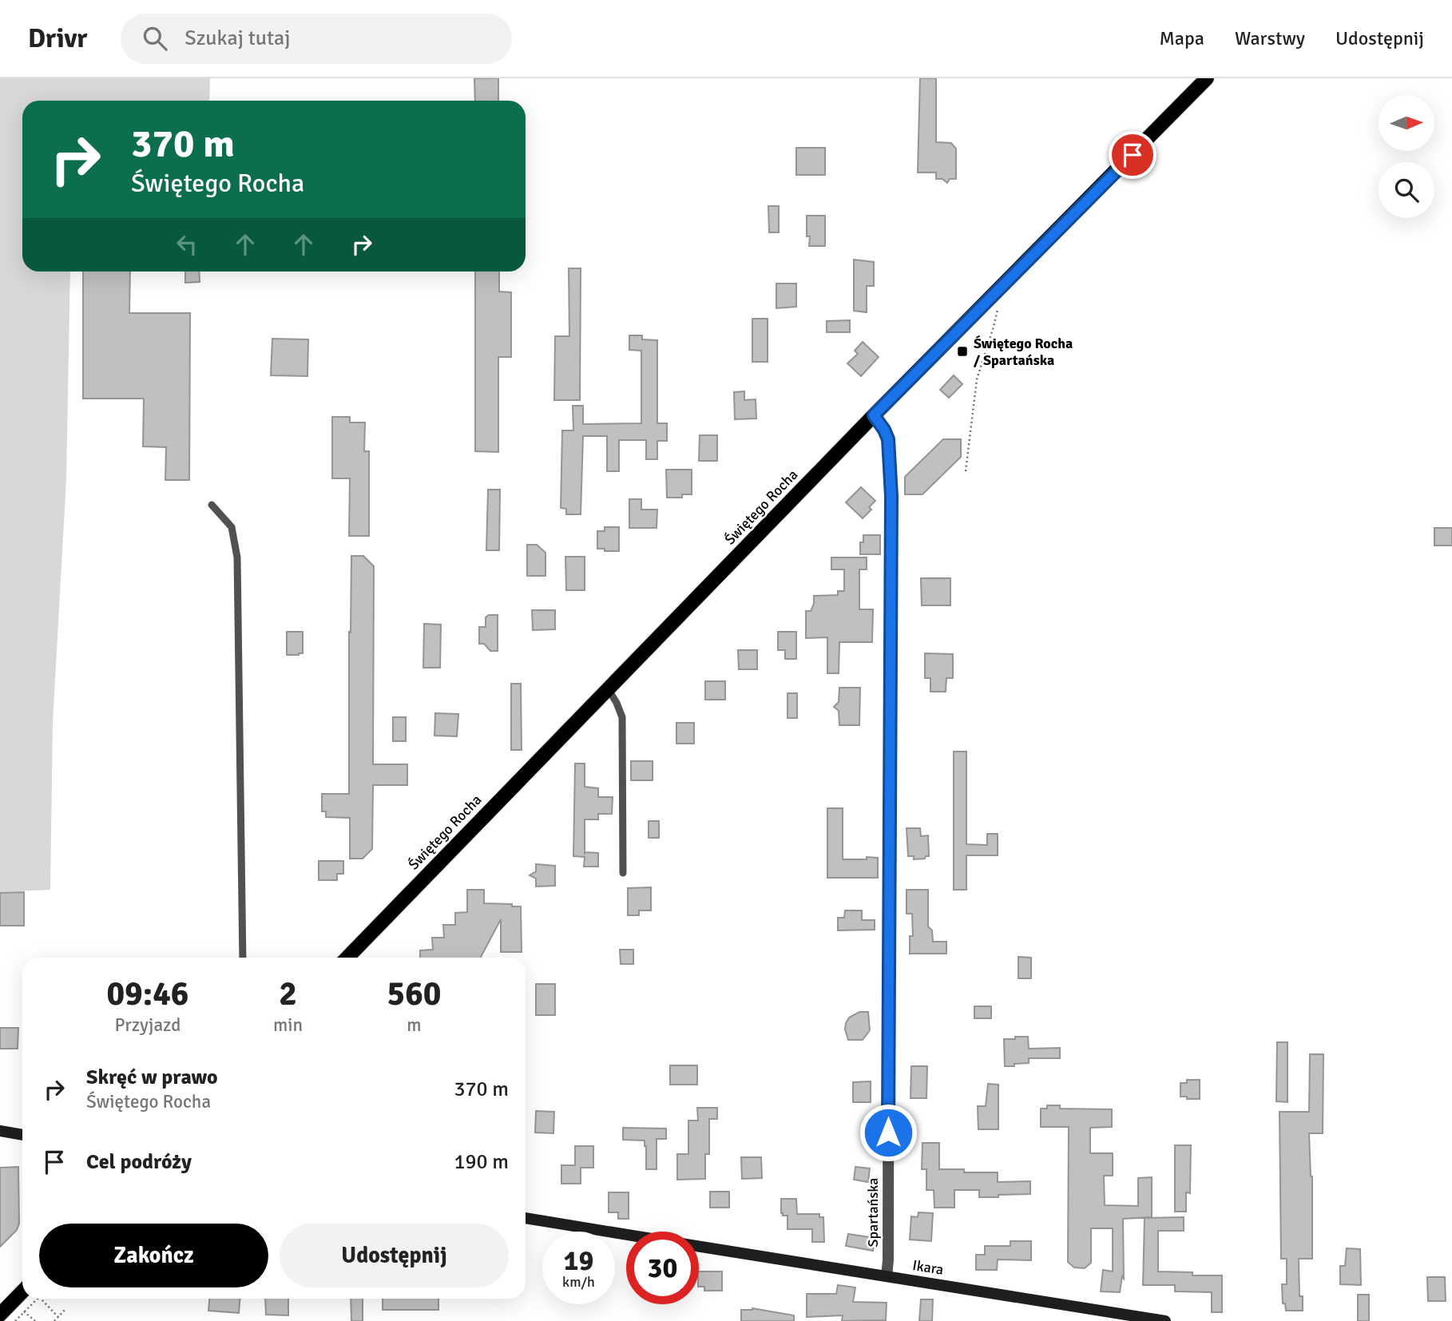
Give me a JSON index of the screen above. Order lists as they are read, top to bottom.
{
  "streets": {
    "main road": ["Świętego Rocha"],
    "street": ["Spartańska", "Ikara"]
  },
  "crossings": [
    ["Świętego Rocha", "Spartańska"],
    ["Spartańska", "Ikara"]
  ],
  "places": {
    "transit": ["Świętego Rocha / Spartańska"]
  },
  "north": "right",
  "page": {
    "header": "Drivr",
    "search": "Szukaj tutaj",
    "nav": ["Mapa", "Warstwy", "Udostępnij"],
    "turn": ["370 m", "Świętego Rocha"],
    "eta": [
      "09:46",
      "Przyjazd",
      "2",
      "min",
      "560",
      "m"
    ],
    "list": [
      {
        "name": "Skręć w prawo",
        "note": "Świętego Rocha",
        "value": "370 m"
      },
      {
        "name": "Cel podróży",
        "value": "190 m"
      }
    ],
    "buttons": ["Zakończ", "Udostępnij"],
    "speed": "19 km/h",
    "limit": "30"
  }
}
